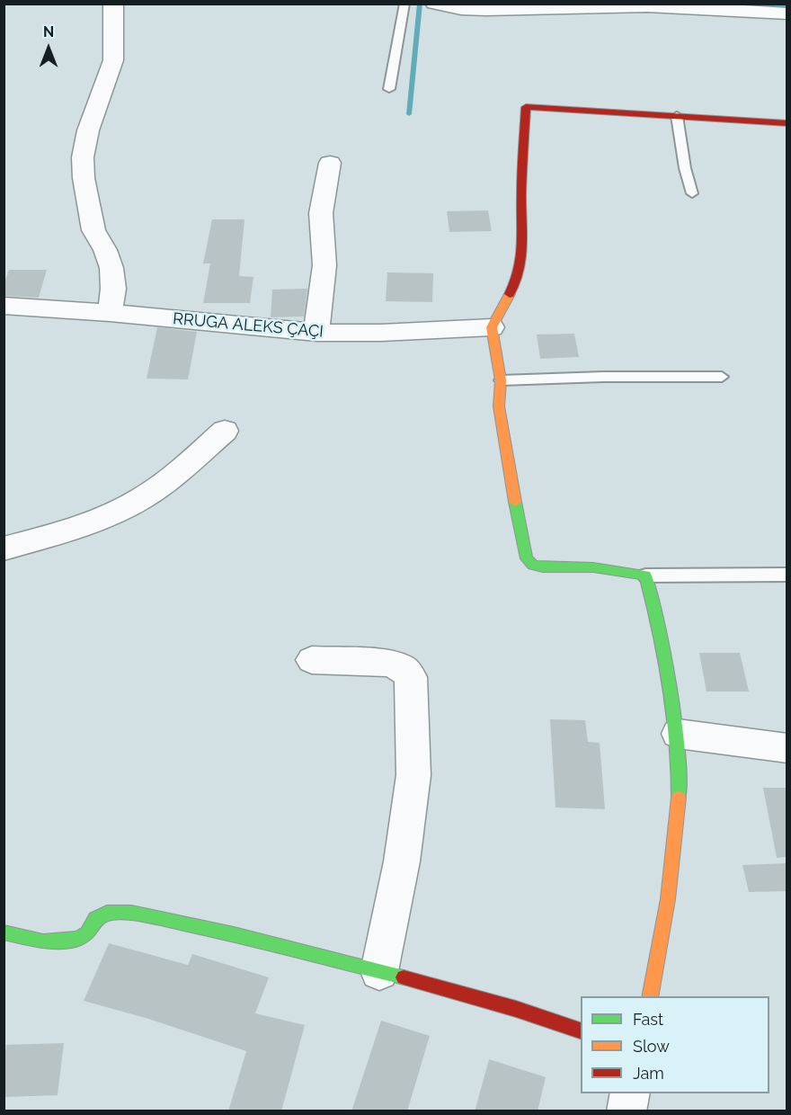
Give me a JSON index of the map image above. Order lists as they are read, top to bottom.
{
  "streets": {
    "street": ["RRUGA ALEKS ÇAÇI"]
  },
  "legend": ["Fast", "Slow", "Jam"],
  "north": "top"
}
